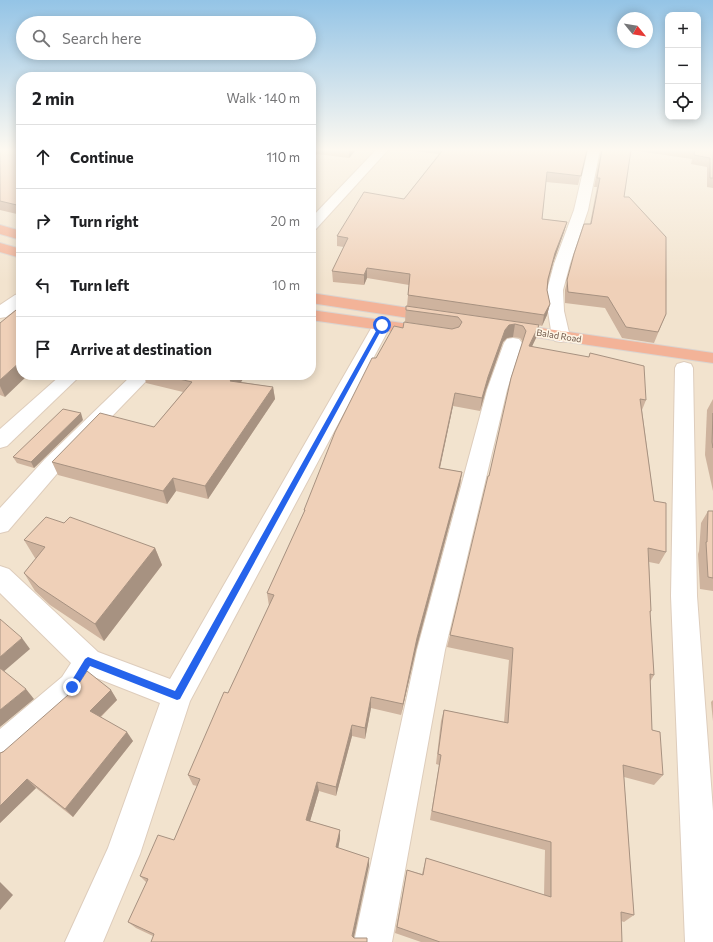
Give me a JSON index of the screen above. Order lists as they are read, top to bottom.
{
  "streets": {
    "highway": ["Balad Road"]
  },
  "north": "bottom right",
  "page": {
    "map_buttons": ["+", "−"],
    "search": "Search here",
    "heading": ["2 min", "Walk · 140 m"],
    "list": [
      ["Continue", "110 m"],
      ["Turn right", "20 m"],
      ["Turn left", "10 m"],
      "Arrive at destination"
    ]
  }
}
